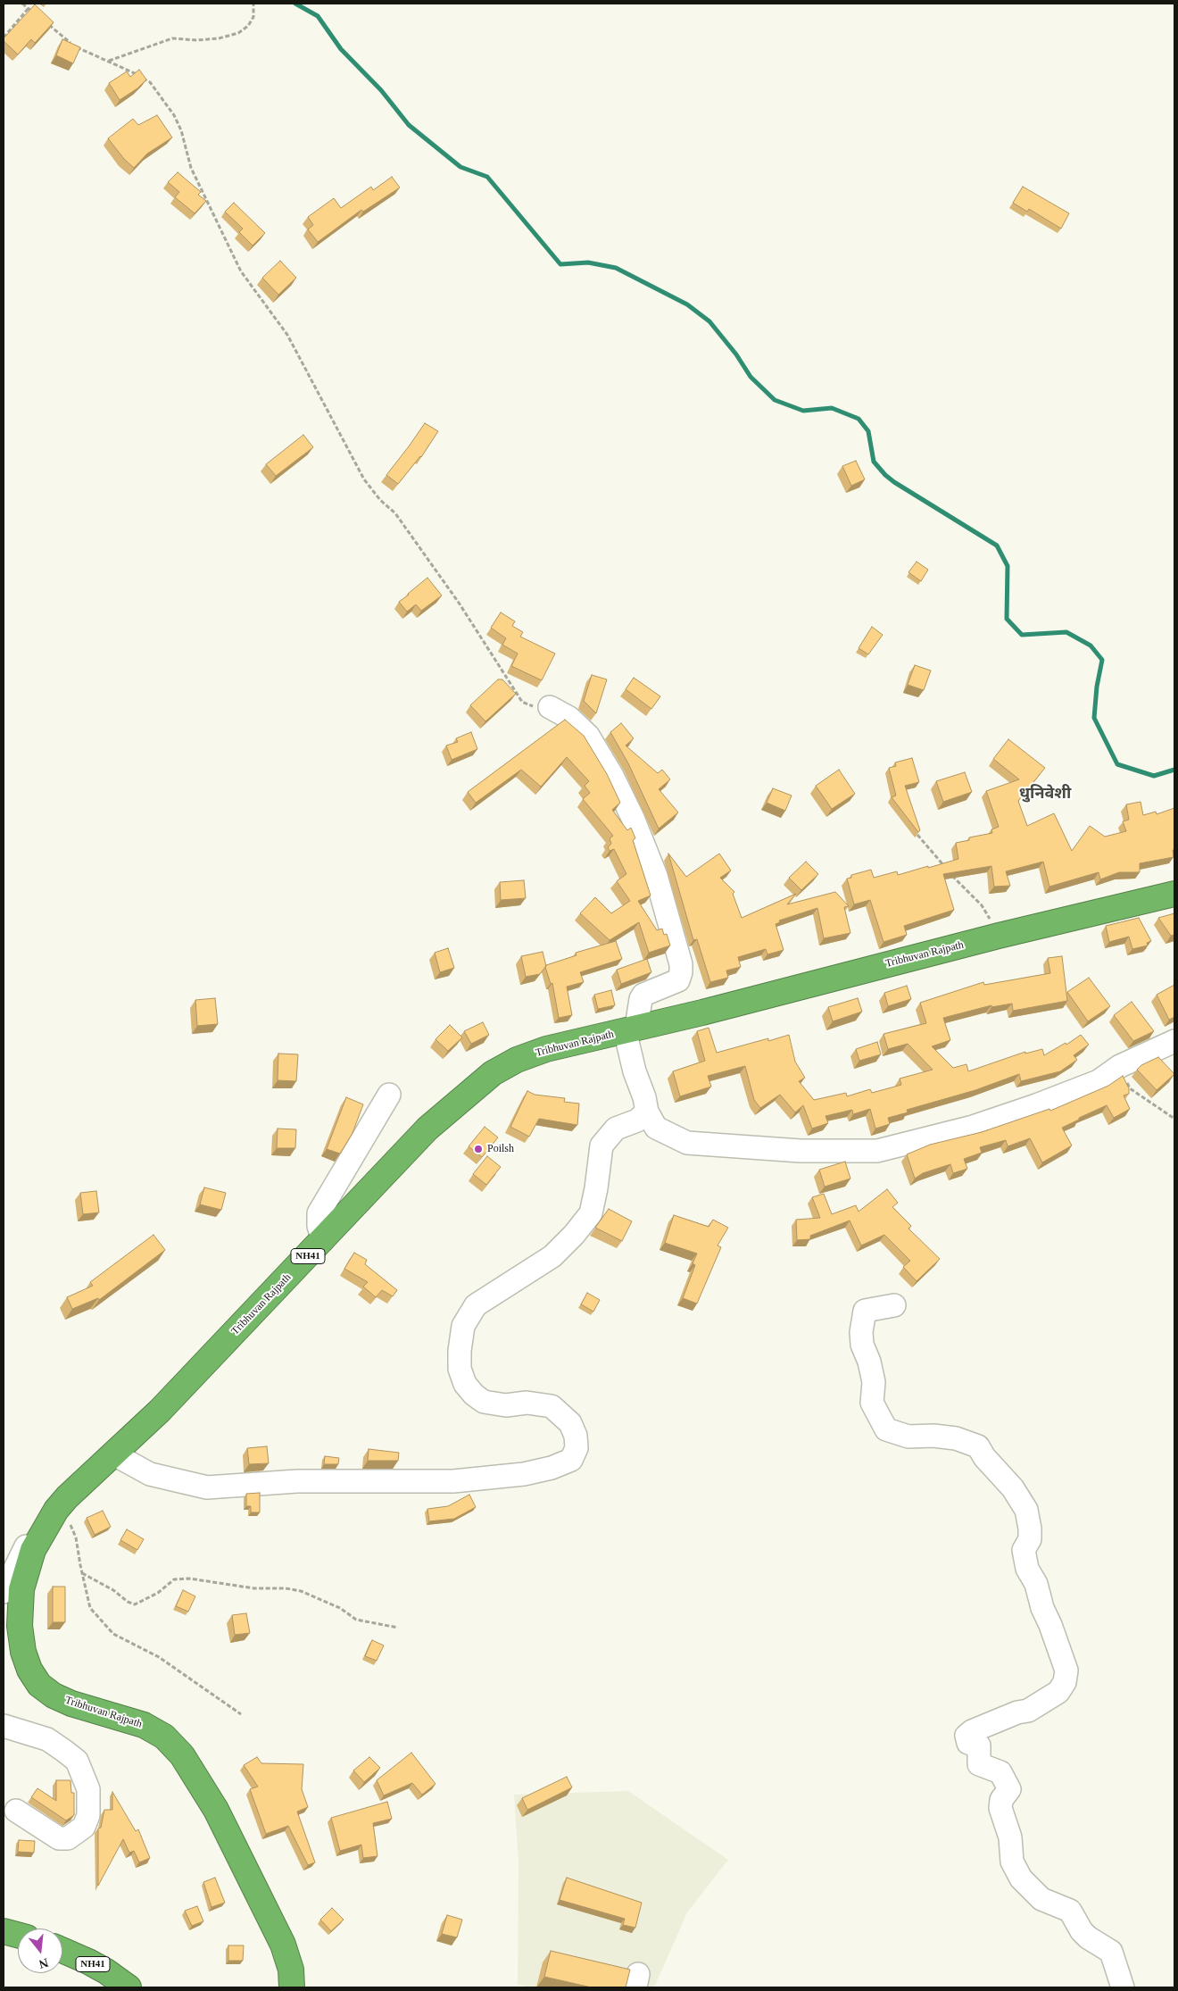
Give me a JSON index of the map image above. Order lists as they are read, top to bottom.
{
  "streets": {
    "highway": ["Tribhuvan Rajpath", "NH41"]
  },
  "districts": ["धुनिवेशी"],
  "places": ["Poilsh"],
  "north": "bottom"
}
